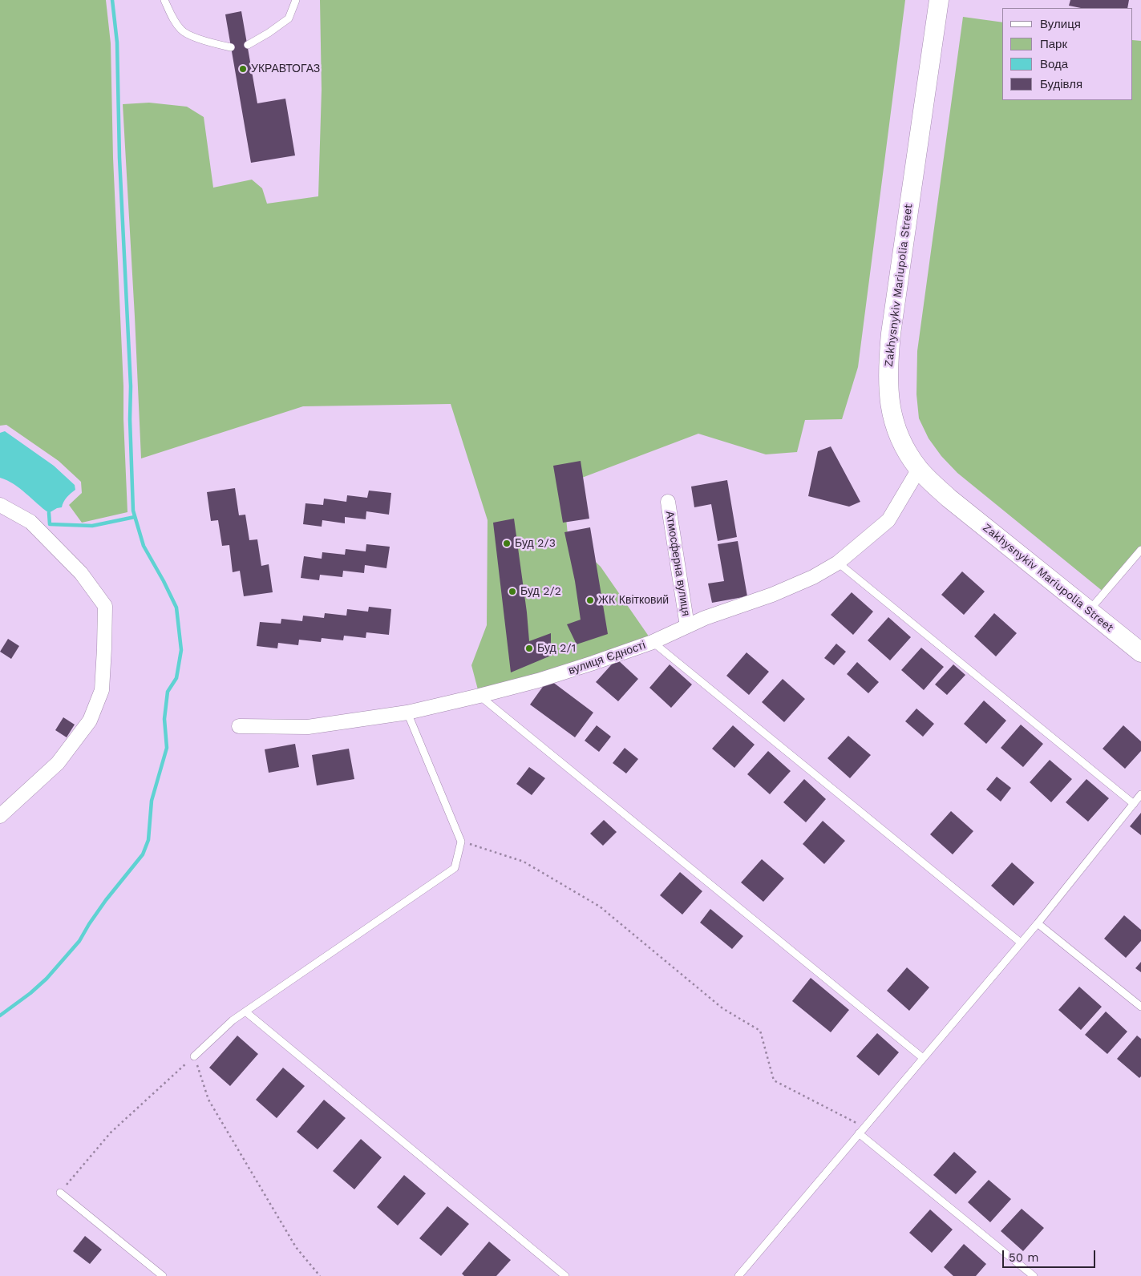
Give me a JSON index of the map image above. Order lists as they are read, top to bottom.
{
  "streets": {
    "main road": ["Zakhysnykiv Mariupolia Street"],
    "street": ["Атмосферна вулиця", "вулиця Єдності"]
  },
  "crossings": [
    ["Zakhysnykiv Mariupolia Street", "вулиця Єдності"],
    ["Атмосферна вулиця", "вулиця Єдності"]
  ],
  "places": [
    "УКРАВТОГАЗ",
    "Буд 2/3",
    "Буд 2/2",
    "ЖК Квітковий",
    "Буд 2/1"
  ],
  "legend": [
    "Вулиця",
    "Парк",
    "Вода",
    "Будівля"
  ],
  "scale_bar": "50 m"
}
